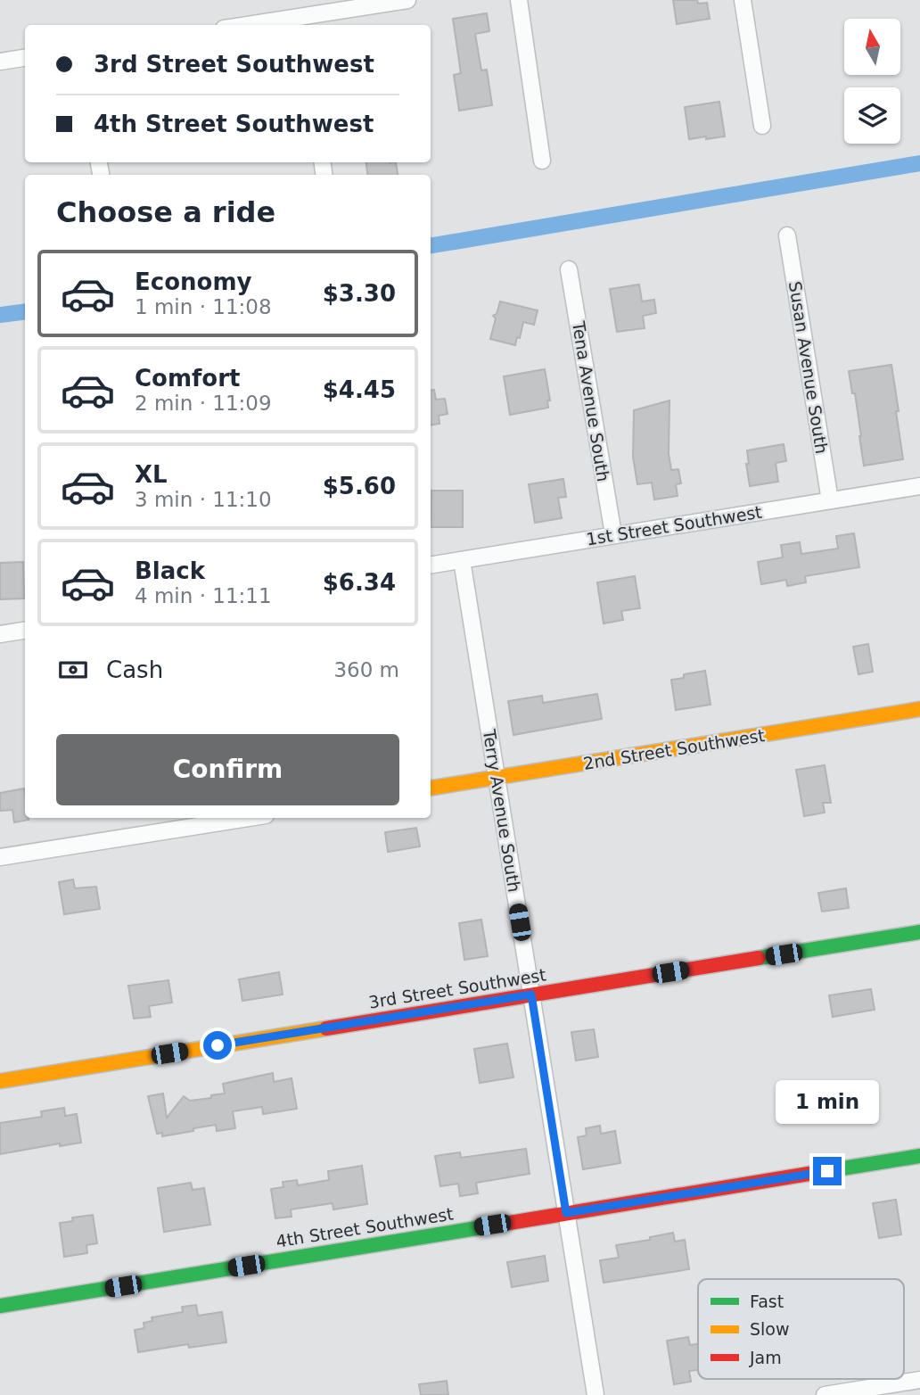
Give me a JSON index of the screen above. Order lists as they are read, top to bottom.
{
  "streets": {
    "street": [
      "Susan Avenue South",
      "Tena Avenue South",
      "1st Street Southwest",
      "2nd Street Southwest",
      "Terry Avenue South",
      "3rd Street Southwest",
      "4th Street Southwest"
    ]
  },
  "crossings": [
    ["Susan Avenue South", "1st Street Southwest"],
    ["Tena Avenue South", "1st Street Southwest"],
    ["1st Street Southwest", "Terry Avenue South"],
    ["2nd Street Southwest", "Terry Avenue South"],
    ["Terry Avenue South", "3rd Street Southwest"],
    ["Terry Avenue South", "4th Street Southwest"]
  ],
  "legend": ["Fast", "Slow", "Jam"],
  "north": "top",
  "page": {
    "banner": ["3rd Street Southwest", "4th Street Southwest"],
    "heading": "Choose a ride",
    "list": [
      {
        "name": "Economy",
        "note": "1 min · 11:08",
        "value": "$3.30"
      },
      {
        "name": "Comfort",
        "note": "2 min · 11:09",
        "value": "$4.45"
      },
      {
        "name": "XL",
        "note": "3 min · 11:10",
        "value": "$5.60"
      },
      {
        "name": "Black",
        "note": "4 min · 11:11",
        "value": "$6.34"
      }
    ],
    "pay": ["Cash", "360 m"],
    "buttons": "Confirm",
    "bubble": "1 min"
  }
}
